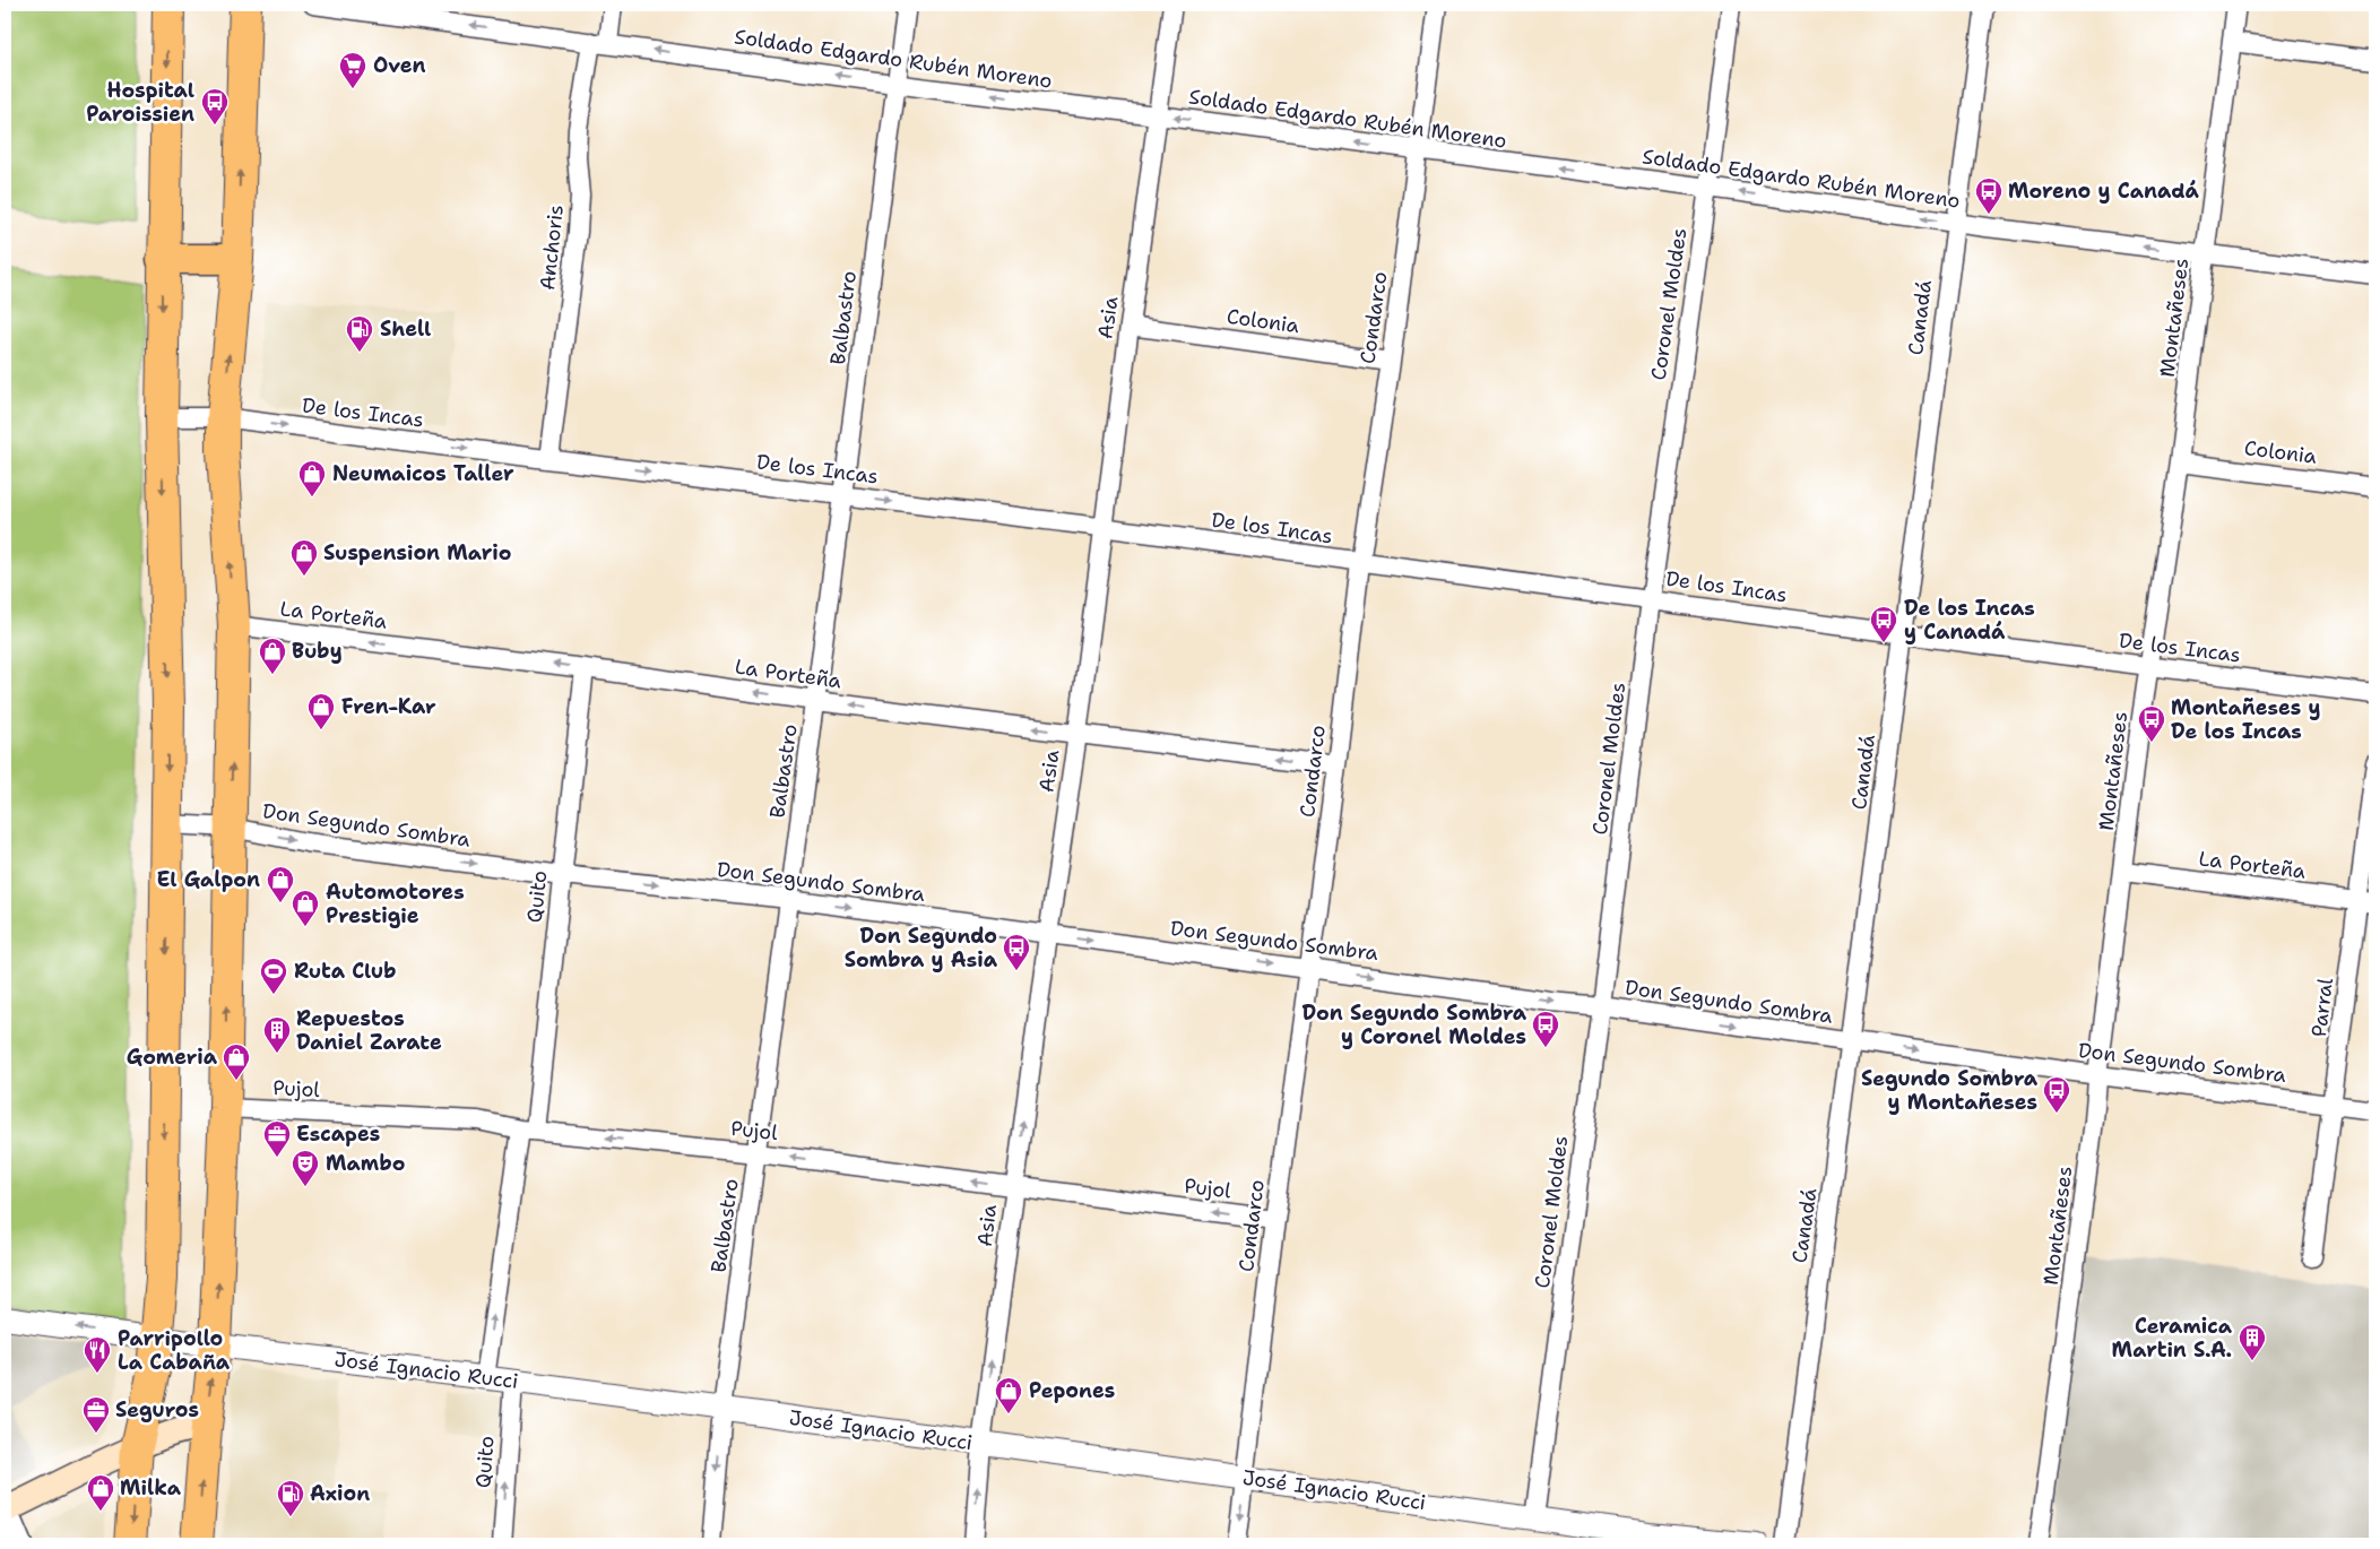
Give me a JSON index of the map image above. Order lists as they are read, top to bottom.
{
  "streets": {
    "street": [
      "Soldado Edgardo Rubén Moreno",
      "Anchoris",
      "Coronel Moldes",
      "Balbastro",
      "Asia",
      "Condarco",
      "Canadá",
      "Montañeses",
      "Colonia",
      "De los Incas",
      "La Porteña",
      "Don Segundo Sombra",
      "Quito",
      "Parral",
      "Pujol",
      "José Ignacio Rucci"
    ]
  },
  "crossings": [
    ["Soldado Edgardo Rubén Moreno", "Anchoris"],
    ["Soldado Edgardo Rubén Moreno", "Coronel Moldes"],
    ["Soldado Edgardo Rubén Moreno", "Balbastro"],
    ["Soldado Edgardo Rubén Moreno", "Asia"],
    ["Soldado Edgardo Rubén Moreno", "Condarco"],
    ["Soldado Edgardo Rubén Moreno", "Canadá"],
    ["Soldado Edgardo Rubén Moreno", "Montañeses"],
    ["Anchoris", "De los Incas"],
    ["Coronel Moldes", "De los Incas"],
    ["Coronel Moldes", "Don Segundo Sombra"],
    ["Coronel Moldes", "José Ignacio Rucci"],
    ["Balbastro", "De los Incas"],
    ["Balbastro", "La Porteña"],
    ["Balbastro", "Don Segundo Sombra"],
    ["Balbastro", "Pujol"],
    ["Balbastro", "José Ignacio Rucci"],
    ["Asia", "Colonia"],
    ["Asia", "De los Incas"],
    ["Asia", "La Porteña"],
    ["Asia", "Don Segundo Sombra"],
    ["Asia", "Pujol"],
    ["Asia", "José Ignacio Rucci"],
    ["Condarco", "Colonia"],
    ["Condarco", "De los Incas"],
    ["Condarco", "La Porteña"],
    ["Condarco", "Don Segundo Sombra"],
    ["Condarco", "Pujol"],
    ["Condarco", "José Ignacio Rucci"],
    ["Canadá", "De los Incas"],
    ["Canadá", "Don Segundo Sombra"],
    ["Montañeses", "Colonia"],
    ["Montañeses", "De los Incas"],
    ["Montañeses", "La Porteña"],
    ["Montañeses", "Don Segundo Sombra"],
    ["La Porteña", "Quito"],
    ["La Porteña", "Parral"],
    ["Don Segundo Sombra", "Quito"],
    ["Don Segundo Sombra", "Parral"],
    ["Quito", "Pujol"],
    ["Quito", "José Ignacio Rucci"]
  ],
  "one_way": [
    "Soldado Edgardo Rubén Moreno",
    "Asia",
    "De los Incas",
    "La Porteña",
    "Don Segundo Sombra",
    "Quito",
    "Pujol"
  ],
  "places": {
    "supermarket": ["Oven"],
    "bus stop": [
      "Hospital Paroissien",
      "Moreno y Canadá",
      "De los Incas y Canadá",
      "Montañeses y De los Incas",
      "Don Segundo Sombra y Asia",
      "Don Segundo Sombra y Coronel Moldes",
      "Segundo Sombra y Montañeses"
    ],
    "fuel station": ["Shell", "Axion"],
    "shop": [
      "Neumaicos Taller",
      "Suspension Mario",
      "Buby",
      "Fren-Kar",
      "El Galpon",
      "Automotores Prestigie",
      "Gomeria",
      "Pepones",
      "Milka"
    ],
    "sports": ["Ruta Club"],
    "building": ["Repuestos Daniel Zarate", "Ceramica Martin S.A."],
    "office": ["Escapes", "Seguros"],
    "theatre": ["Mambo"],
    "restaurant": ["Parripollo La Cabaña"]
  }
}
